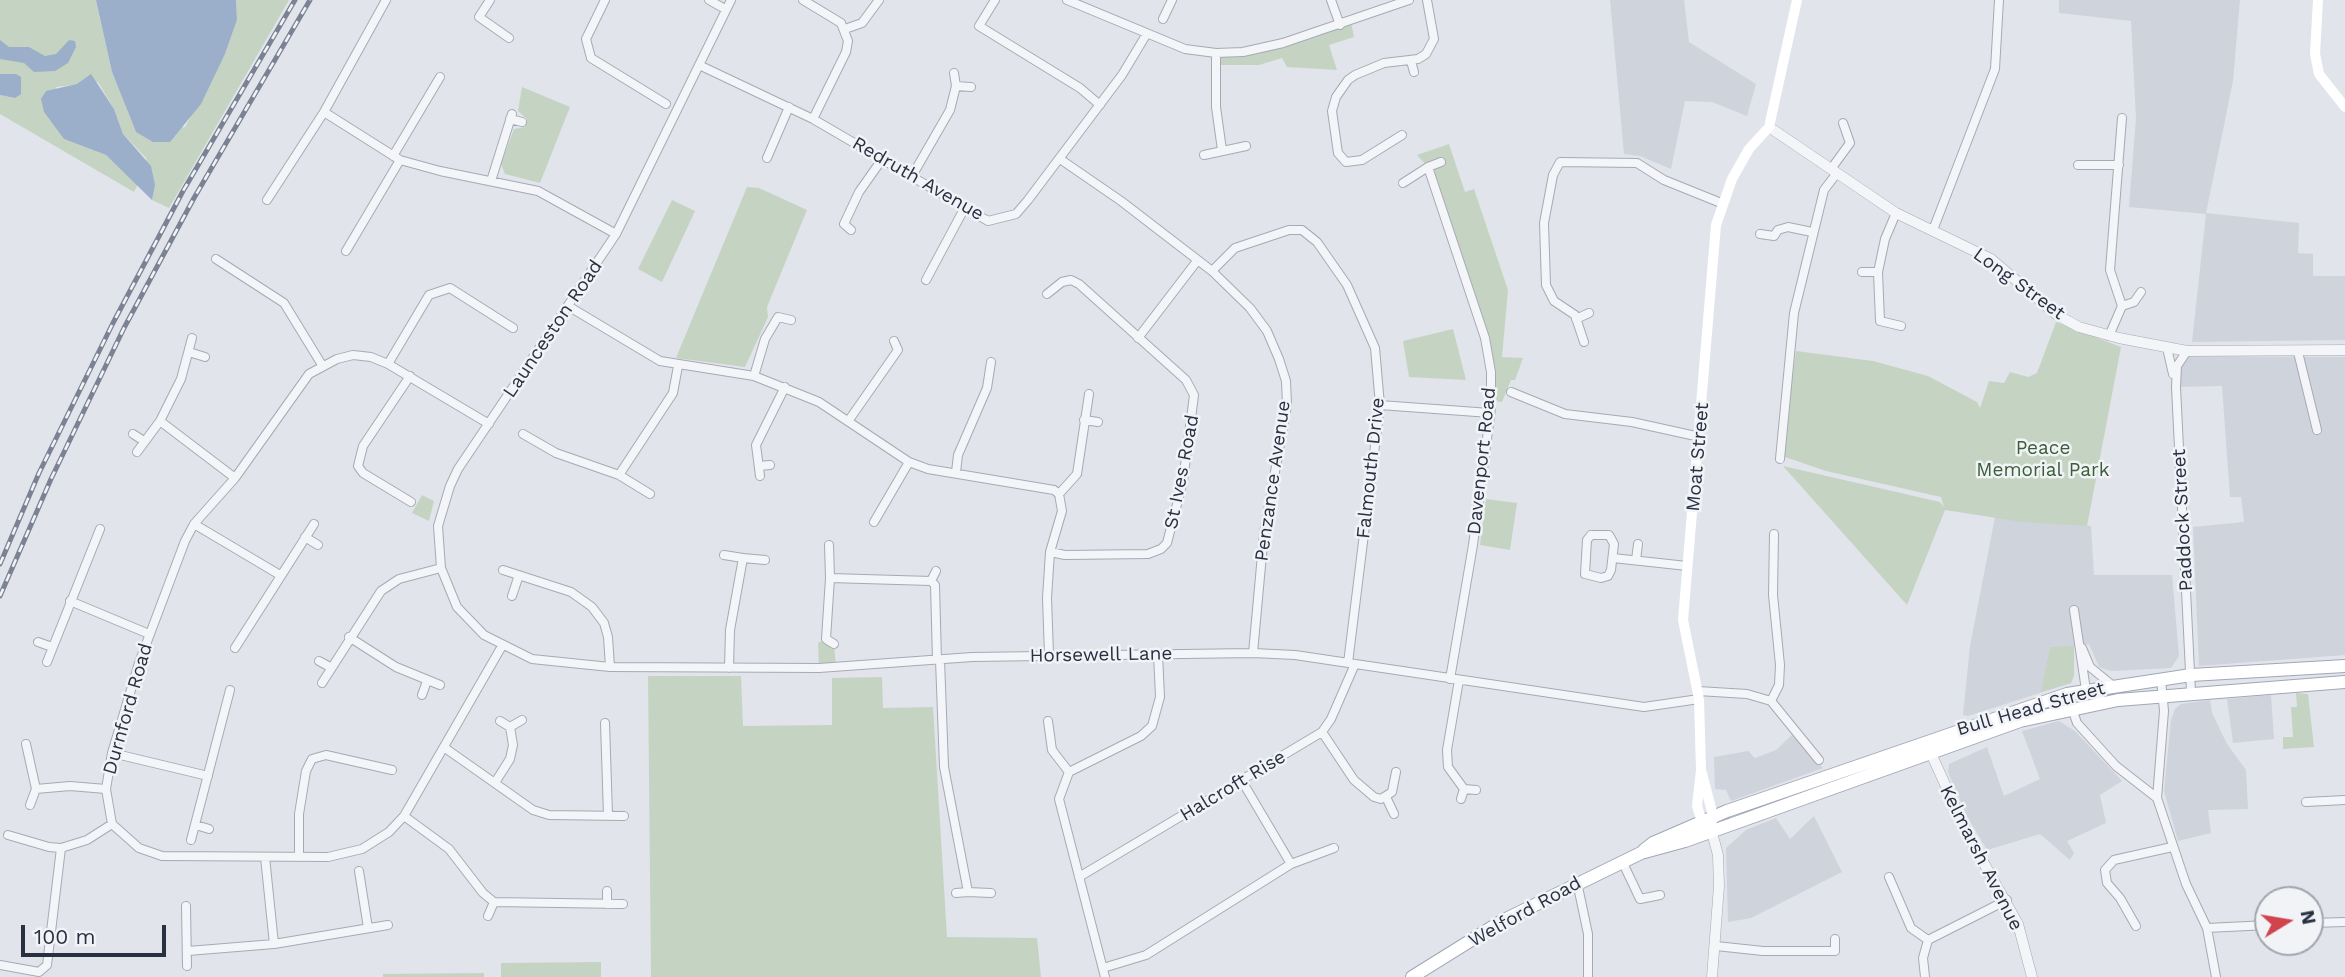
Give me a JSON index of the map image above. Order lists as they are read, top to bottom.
{
  "streets": {
    "main road": ["Moat Street", "Bull Head Street", "Welford Road"],
    "street": [
      "Redruth Avenue",
      "Long Street",
      "Launceston Road",
      "Davenport Road",
      "Falmouth Drive",
      "St Ives Road",
      "Penzance Avenue",
      "Paddock Street",
      "Horsewell Lane",
      "Durnford Road",
      "Halcroft Rise",
      "Kelmarsh Avenue"
    ]
  },
  "crossings": [
    ["Redruth Avenue", "Launceston Road"],
    ["Redruth Avenue", "Penzance Avenue"],
    ["Long Street", "Moat Street"],
    ["Long Street", "Paddock Street"],
    ["Launceston Road", "Horsewell Lane"],
    ["Launceston Road", "Durnford Road"],
    ["Moat Street", "Horsewell Lane"],
    ["Moat Street", "Bull Head Street"],
    ["Moat Street", "Welford Road"],
    ["Davenport Road", "Horsewell Lane"],
    ["Falmouth Drive", "Penzance Avenue"],
    ["Falmouth Drive", "Horsewell Lane"],
    ["Falmouth Drive", "Halcroft Rise"],
    ["Penzance Avenue", "Horsewell Lane"],
    ["Paddock Street", "Bull Head Street"],
    ["Horsewell Lane", "Halcroft Rise"],
    ["Bull Head Street", "Kelmarsh Avenue"],
    ["Bull Head Street", "Welford Road"]
  ],
  "parks": ["Peace Memorial Park"],
  "scale_bar": "100 m",
  "north": "right"
}
